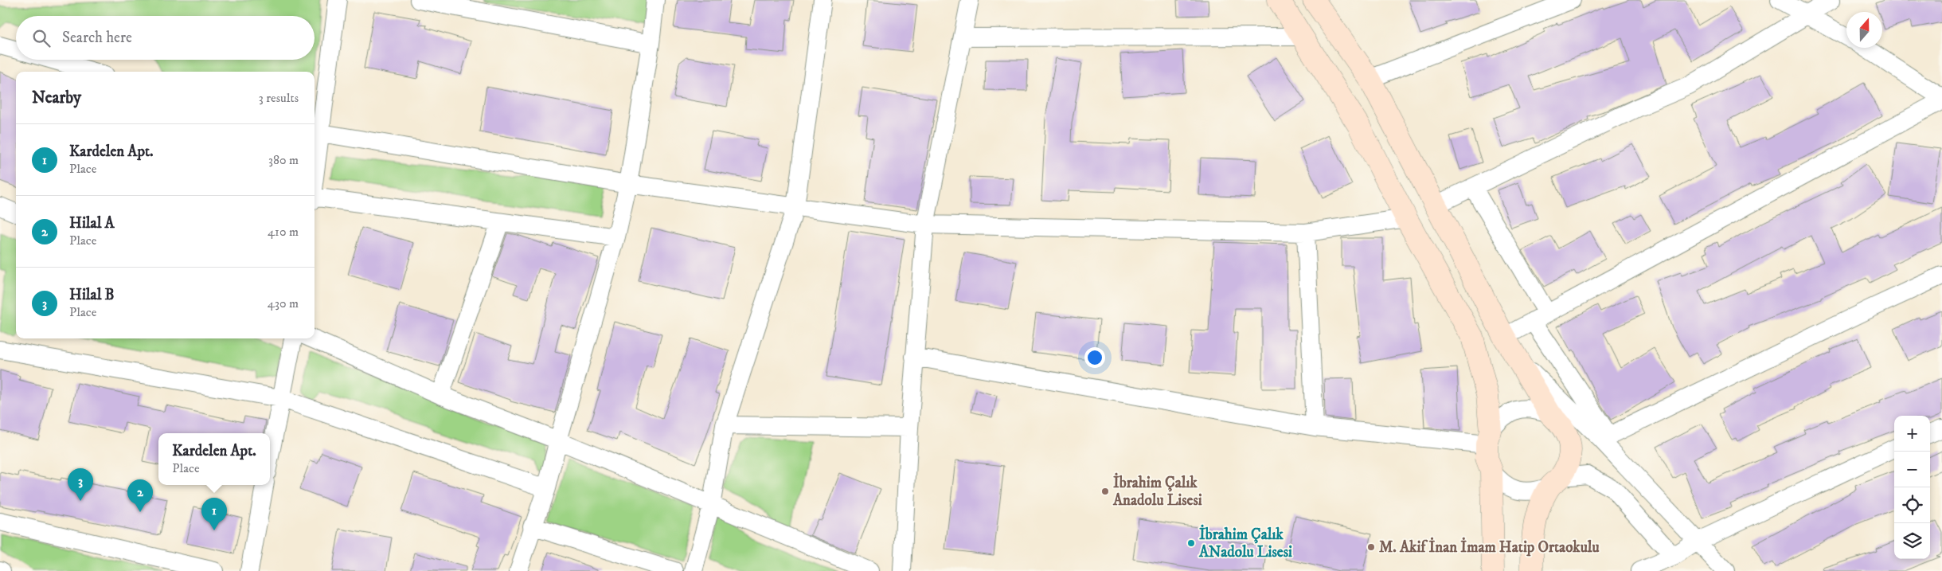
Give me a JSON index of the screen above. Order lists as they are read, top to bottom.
{
  "places": ["İbrahim Çalık Anadolu Lisesi", "İbrahim Çalık ANadolu Lisesi", "M. Akif İnan İmam Hatip Ortaokulu"],
  "north": "top",
  "page": {
    "search": "Search here",
    "heading": ["Nearby", "3 results"],
    "list": [
      {
        "mark": "1",
        "name": "Kardelen Apt.",
        "note": "Place",
        "value": "380 m"
      },
      {
        "mark": "2",
        "name": "Hilal A",
        "note": "Place",
        "value": "410 m"
      },
      {
        "mark": "3",
        "name": "Hilal B",
        "note": "Place",
        "value": "430 m"
      }
    ],
    "map_buttons": ["+", "−"],
    "popup": ["Kardelen Apt.", "Place"],
    "pins": ["3", "2", "1"]
  }
}
